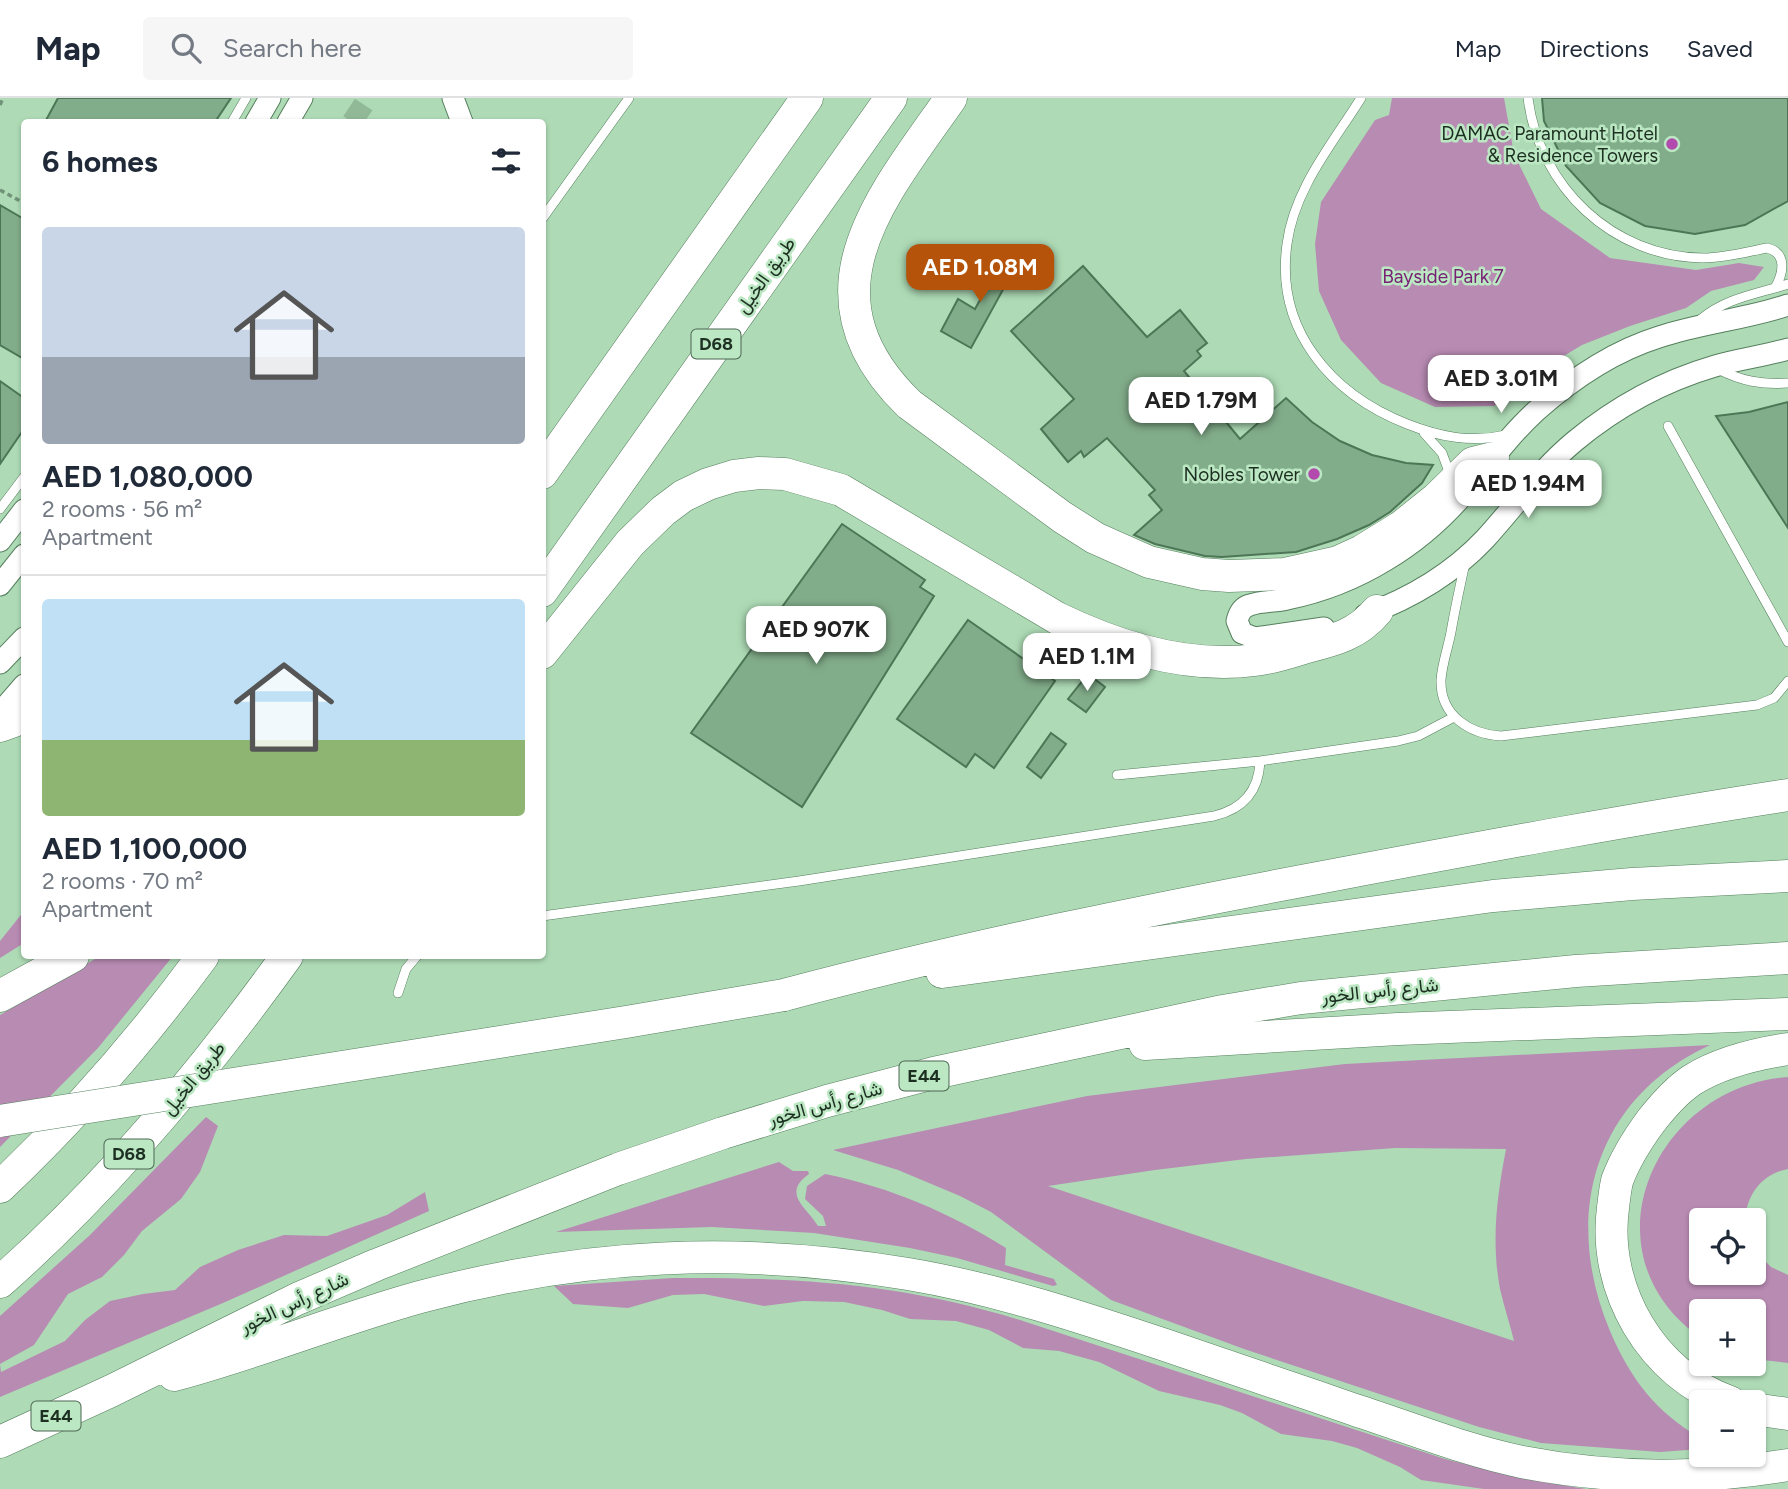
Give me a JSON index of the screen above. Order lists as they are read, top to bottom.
{
  "streets": {
    "highway": [
      "طريق الخيل",
      "D68",
      "شارع رأس الخور",
      "E44"
    ]
  },
  "parks": ["Bayside Park 7"],
  "places": ["DAMAC Paramount Hotel & Residence Towers", "Nobles Tower"],
  "page": {
    "header": "Map",
    "search": "Search here",
    "nav": ["Map", "Directions", "Saved"],
    "heading": "6 homes",
    "list": [
      {
        "name": "AED 1,080,000",
        "note": "2 rooms · 56 m² · Apartment"
      },
      {
        "name": "AED 1,100,000",
        "note": "2 rooms · 70 m² · Apartment"
      }
    ],
    "price": [
      "AED 1.08M",
      "AED 3.01M",
      "AED 1.79M",
      "AED 1.94M",
      "AED 907K",
      "AED 1.1M"
    ],
    "map_buttons": ["+", "−"]
  }
}
